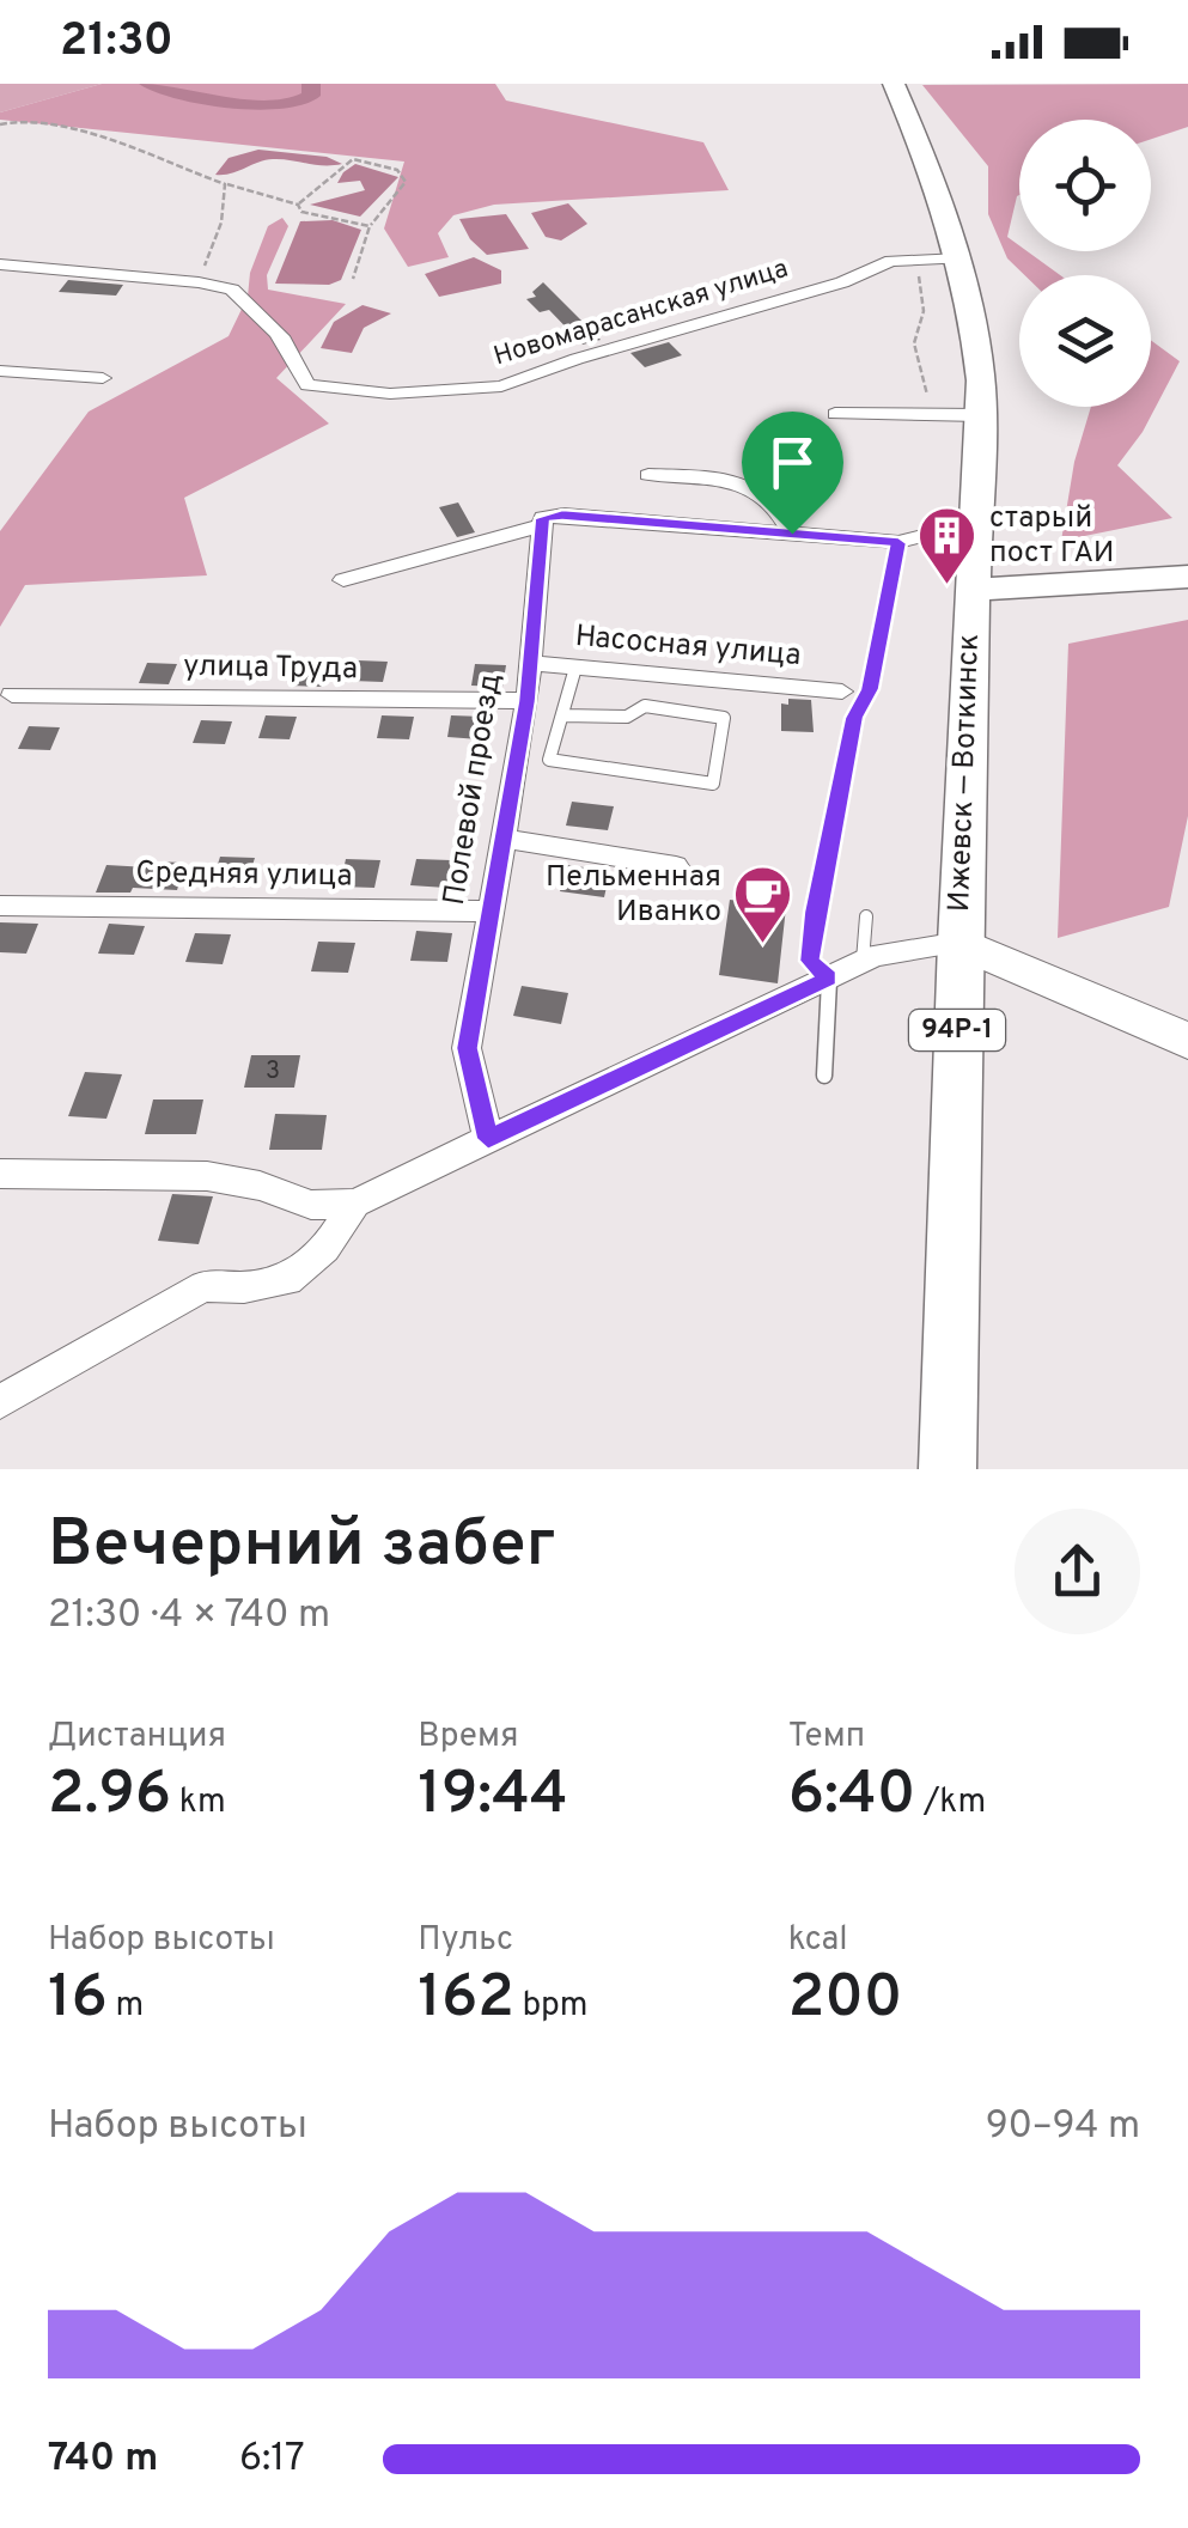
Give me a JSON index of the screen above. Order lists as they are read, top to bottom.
{
  "streets": {
    "main road": ["Ижевск — Воткинск", "94Р-1"],
    "street": [
      "Новомарасанская улица",
      "Насосная улица",
      "улица Труда",
      "Полевой проезд",
      "Средняя улица"
    ]
  },
  "crossings": [
    ["Насосная улица", "Полевой проезд"],
    ["улица Труда", "Полевой проезд"],
    ["Полевой проезд", "Средняя улица"]
  ],
  "places": {
    "building": ["старый пост ГАИ"],
    "cafe": ["Пельменная Иванко"]
  },
  "house_numbers": ["3"],
  "page": {
    "status": "21:30",
    "heading": ["Вечерний забег", "21:30 · 4 × 740 m"],
    "stats": [
      ["Дистанция", "2.96 km"],
      ["Время", "19:44"],
      ["Темп", "6:40 /km"],
      ["Набор высоты", "16 m"],
      ["Пульс", "162 bpm"],
      ["kcal", "200"]
    ],
    "chart": ["Набор высоты", "90–94 m"],
    "list": [
      {
        "name": "740 m",
        "note": "6:17"
      }
    ]
  }
}
